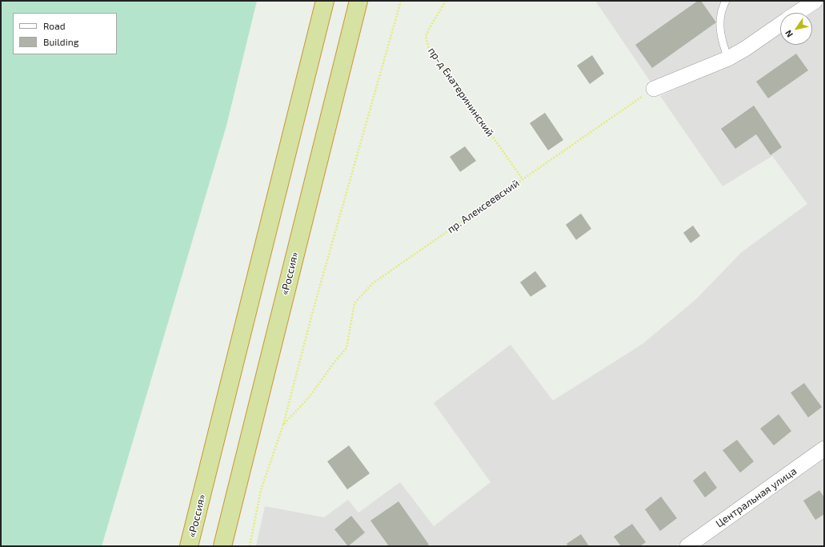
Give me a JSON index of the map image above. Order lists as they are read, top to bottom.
{
  "streets": {
    "highway": ["«Россия»"],
    "street": ["Центральная улица"],
    "path": ["пр-д Екатерининский", "пр. Алексеевский"]
  },
  "crossings": [
    ["пр-д Екатерининский", "пр. Алексеевский"]
  ],
  "legend": ["Road", "Building"],
  "north": "bottom left"
}
